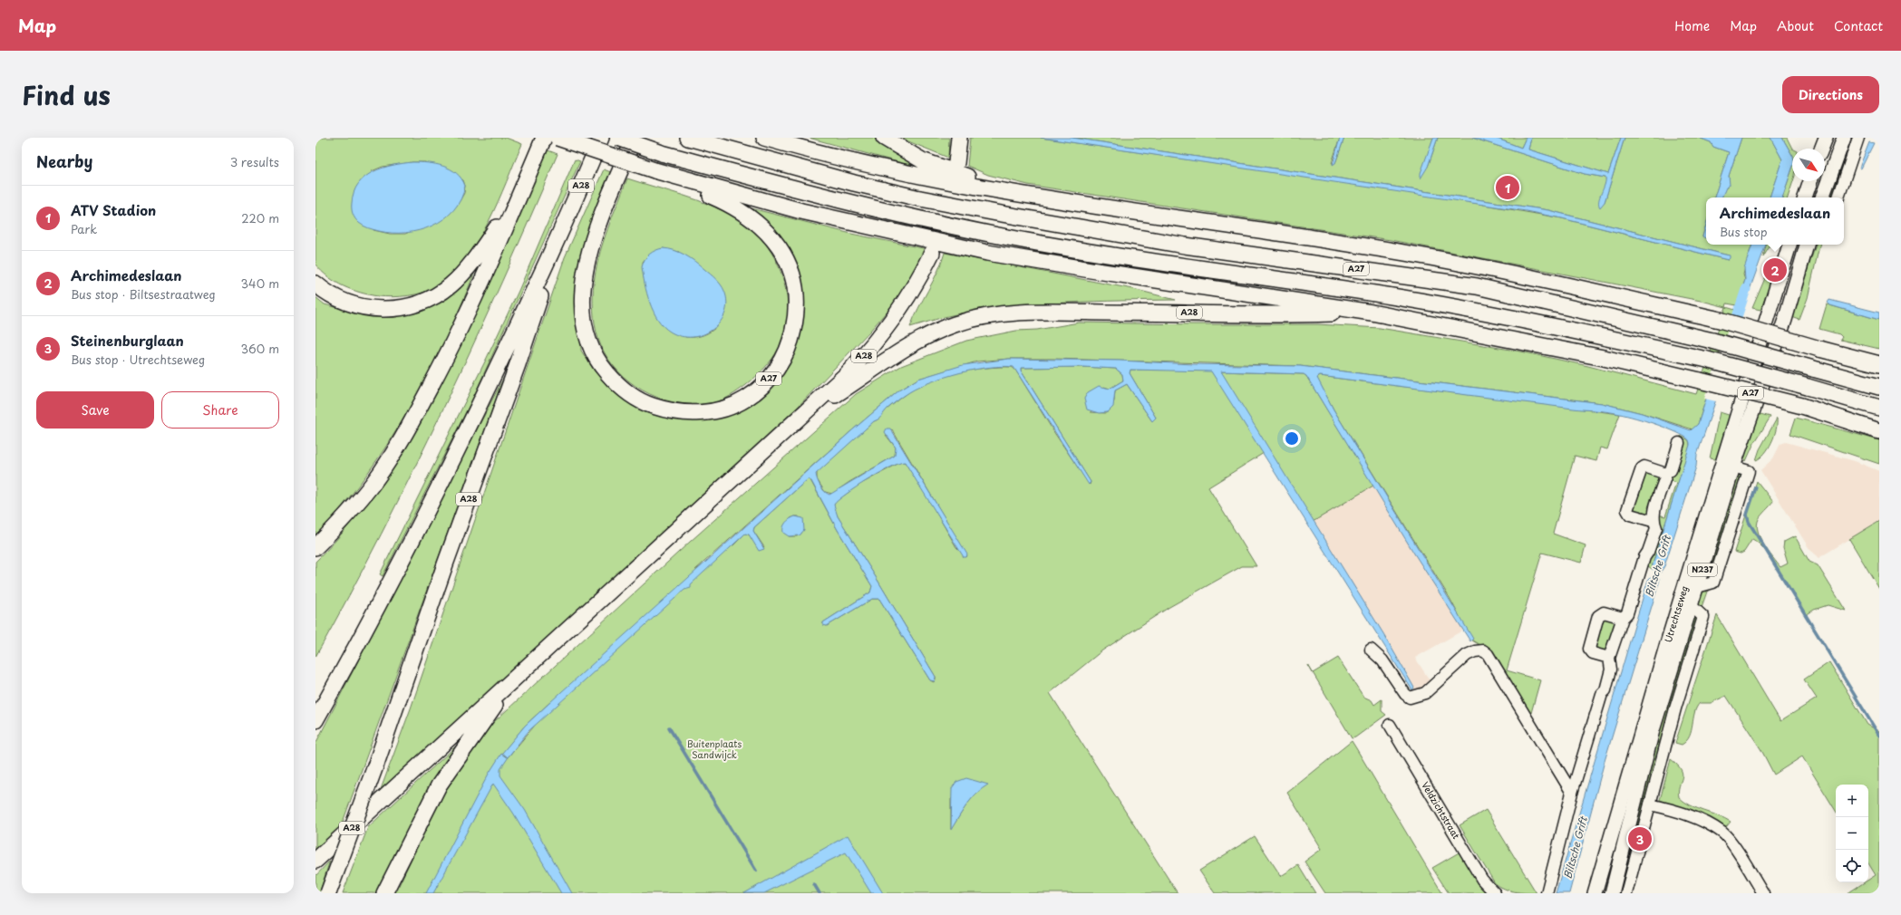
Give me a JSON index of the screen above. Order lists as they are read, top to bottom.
{
  "streets": {
    "highway": ["A28", "A27"],
    "main road": ["N237", "Utrechtseweg"],
    "street": ["Veldzichtstraat"]
  },
  "crossings": [
    ["A28", "A27"]
  ],
  "water": ["Biltsche Grift"],
  "parks": ["Buitenplaats Sandwijck"],
  "north": "bottom right",
  "page": {
    "header": "Map",
    "nav": [
      "Home",
      "Map",
      "About",
      "Contact"
    ],
    "title": "Find us",
    "buttons": [
      "Directions",
      ["Save", "Share"]
    ],
    "heading": ["Nearby", "3 results"],
    "pins": ["1", "2", "3"],
    "list": [
      {
        "mark": "1",
        "name": "ATV Stadion",
        "note": "Park",
        "value": "220 m"
      },
      {
        "mark": "2",
        "name": "Archimedeslaan",
        "note": "Bus stop · Biltsestraatweg",
        "value": "340 m"
      },
      {
        "mark": "3",
        "name": "Steinenburglaan",
        "note": "Bus stop · Utrechtseweg",
        "value": "360 m"
      }
    ],
    "popup": ["Archimedeslaan", "Bus stop"],
    "map_buttons": ["+", "−"]
  }
}
